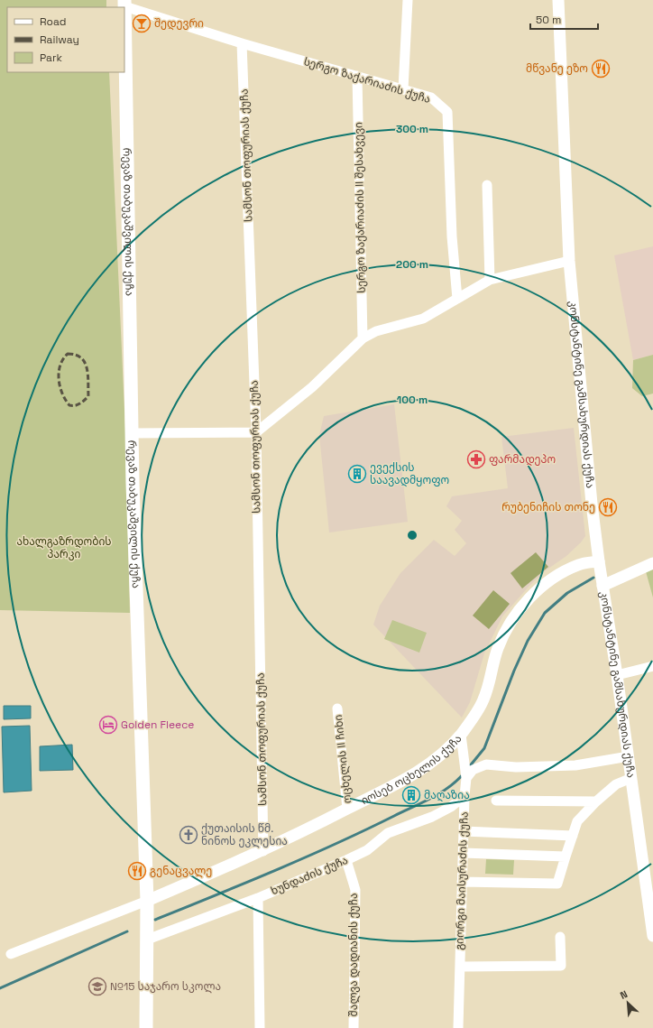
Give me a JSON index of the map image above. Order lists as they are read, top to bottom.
{
  "streets": {
    "main road": ["რევაზ თაბუკაშვილის ქუჩა"],
    "street": [
      "სერგო ზაქარიაძის ქუჩა",
      "სამსონ თოფურიას ქუჩა",
      "სერგო ზაქარიაძის II შესახვევი",
      "კონსტანტინე გამსახურდიას ქუჩა",
      "ოცხელის II ჩიხი",
      "იოსებ ოცხელის ქუჩა",
      "ხუნდაძის ქუჩა",
      "გიორგი მაისურაძის ქუჩა",
      "შალვა დადიანის ქუჩა"
    ]
  },
  "crossings": [
    ["სერგო ზაქარიაძის ქუჩა", "სამსონ თოფურიას ქუჩა"],
    ["სერგო ზაქარიაძის ქუჩა", "სერგო ზაქარიაძის II შესახვევი"],
    ["სერგო ზაქარიაძის ქუჩა", "რევაზ თაბუკაშვილის ქუჩა"],
    ["სამსონ თოფურიას ქუჩა", "იოსებ ოცხელის ქუჩა"],
    ["რევაზ თაბუკაშვილის ქუჩა", "იოსებ ოცხელის ქუჩა"],
    ["რევაზ თაბუკაშვილის ქუჩა", "ხუნდაძის ქუჩა"],
    ["კონსტანტინე გამსახურდიას ქუჩა", "იოსებ ოცხელის ქუჩა"],
    ["ოცხელის II ჩიხი", "იოსებ ოცხელის ქუჩა"],
    ["იოსებ ოცხელის ქუჩა", "გიორგი მაისურაძის ქუჩა"],
    ["ხუნდაძის ქუჩა", "გიორგი მაისურაძის ქუჩა"],
    ["ხუნდაძის ქუჩა", "შალვა დადიანის ქუჩა"]
  ],
  "parks": ["ახალგაზრდობის პარკი"],
  "places": {
    "bar": ["შედევრი"],
    "restaurant": ["მწვანე ეზო", "რუბენიჩის თონე", "გენაცვალე"],
    "pharmacy": ["ფარმადეპო"],
    "building": ["ევექსის საავადმყოფო", "მაღაზია"],
    "hotel": ["Golden Fleece"],
    "church": ["ქუთაისის წმ. ნინოს ეკლესია"],
    "school or university": ["№15 საჯარო სკოლა"]
  },
  "legend": ["Road", "Railway", "Park"],
  "scale_bar": "50 m",
  "north": "top left",
  "rings": ["300 m", "200 m", "100 m"]
}
